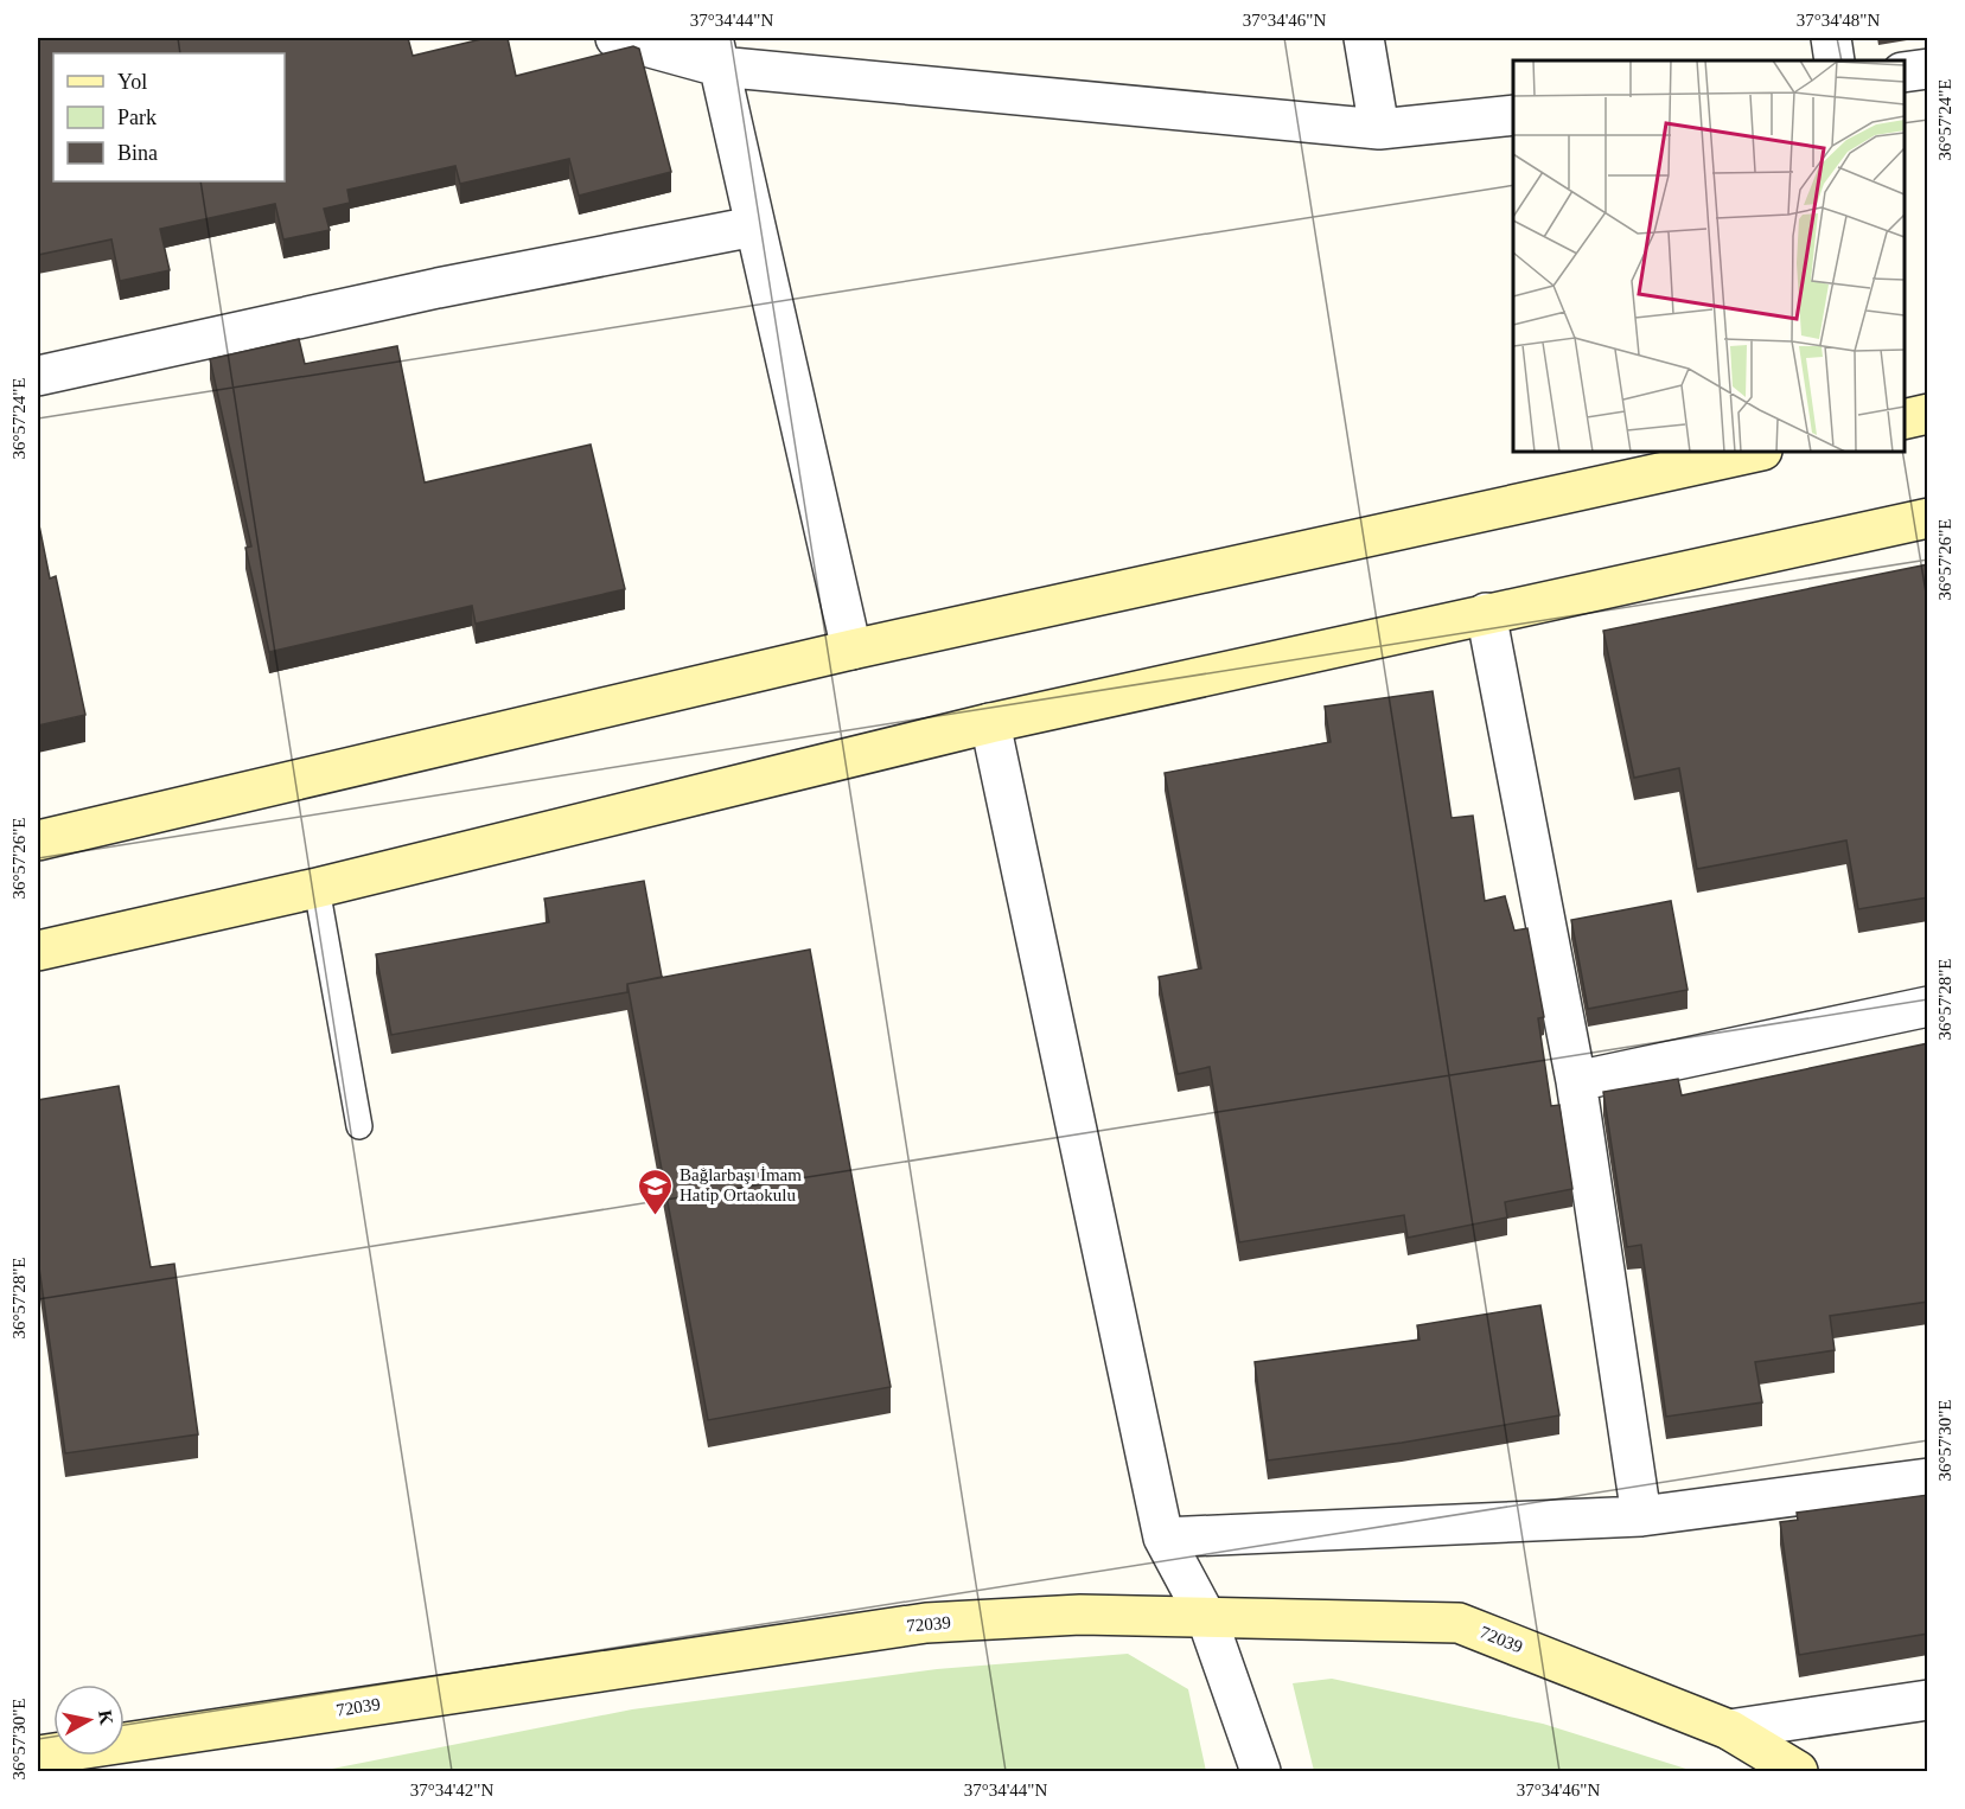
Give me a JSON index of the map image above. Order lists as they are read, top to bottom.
{
  "streets": {
    "main road": ["72039"]
  },
  "places": {
    "school or university": ["Bağlarbaşı İmam Hatip Ortaokulu"]
  },
  "legend": ["Yol", "Park", "Bina"],
  "north": "right",
  "coordinates": [
    "37°34'44\"N",
    "37°34'46\"N",
    "37°34'48\"N",
    "36°57'24\"E",
    "36°57'26\"E",
    "36°57'28\"E",
    "36°57'30\"E",
    "37°34'42\"N"
  ]
}
